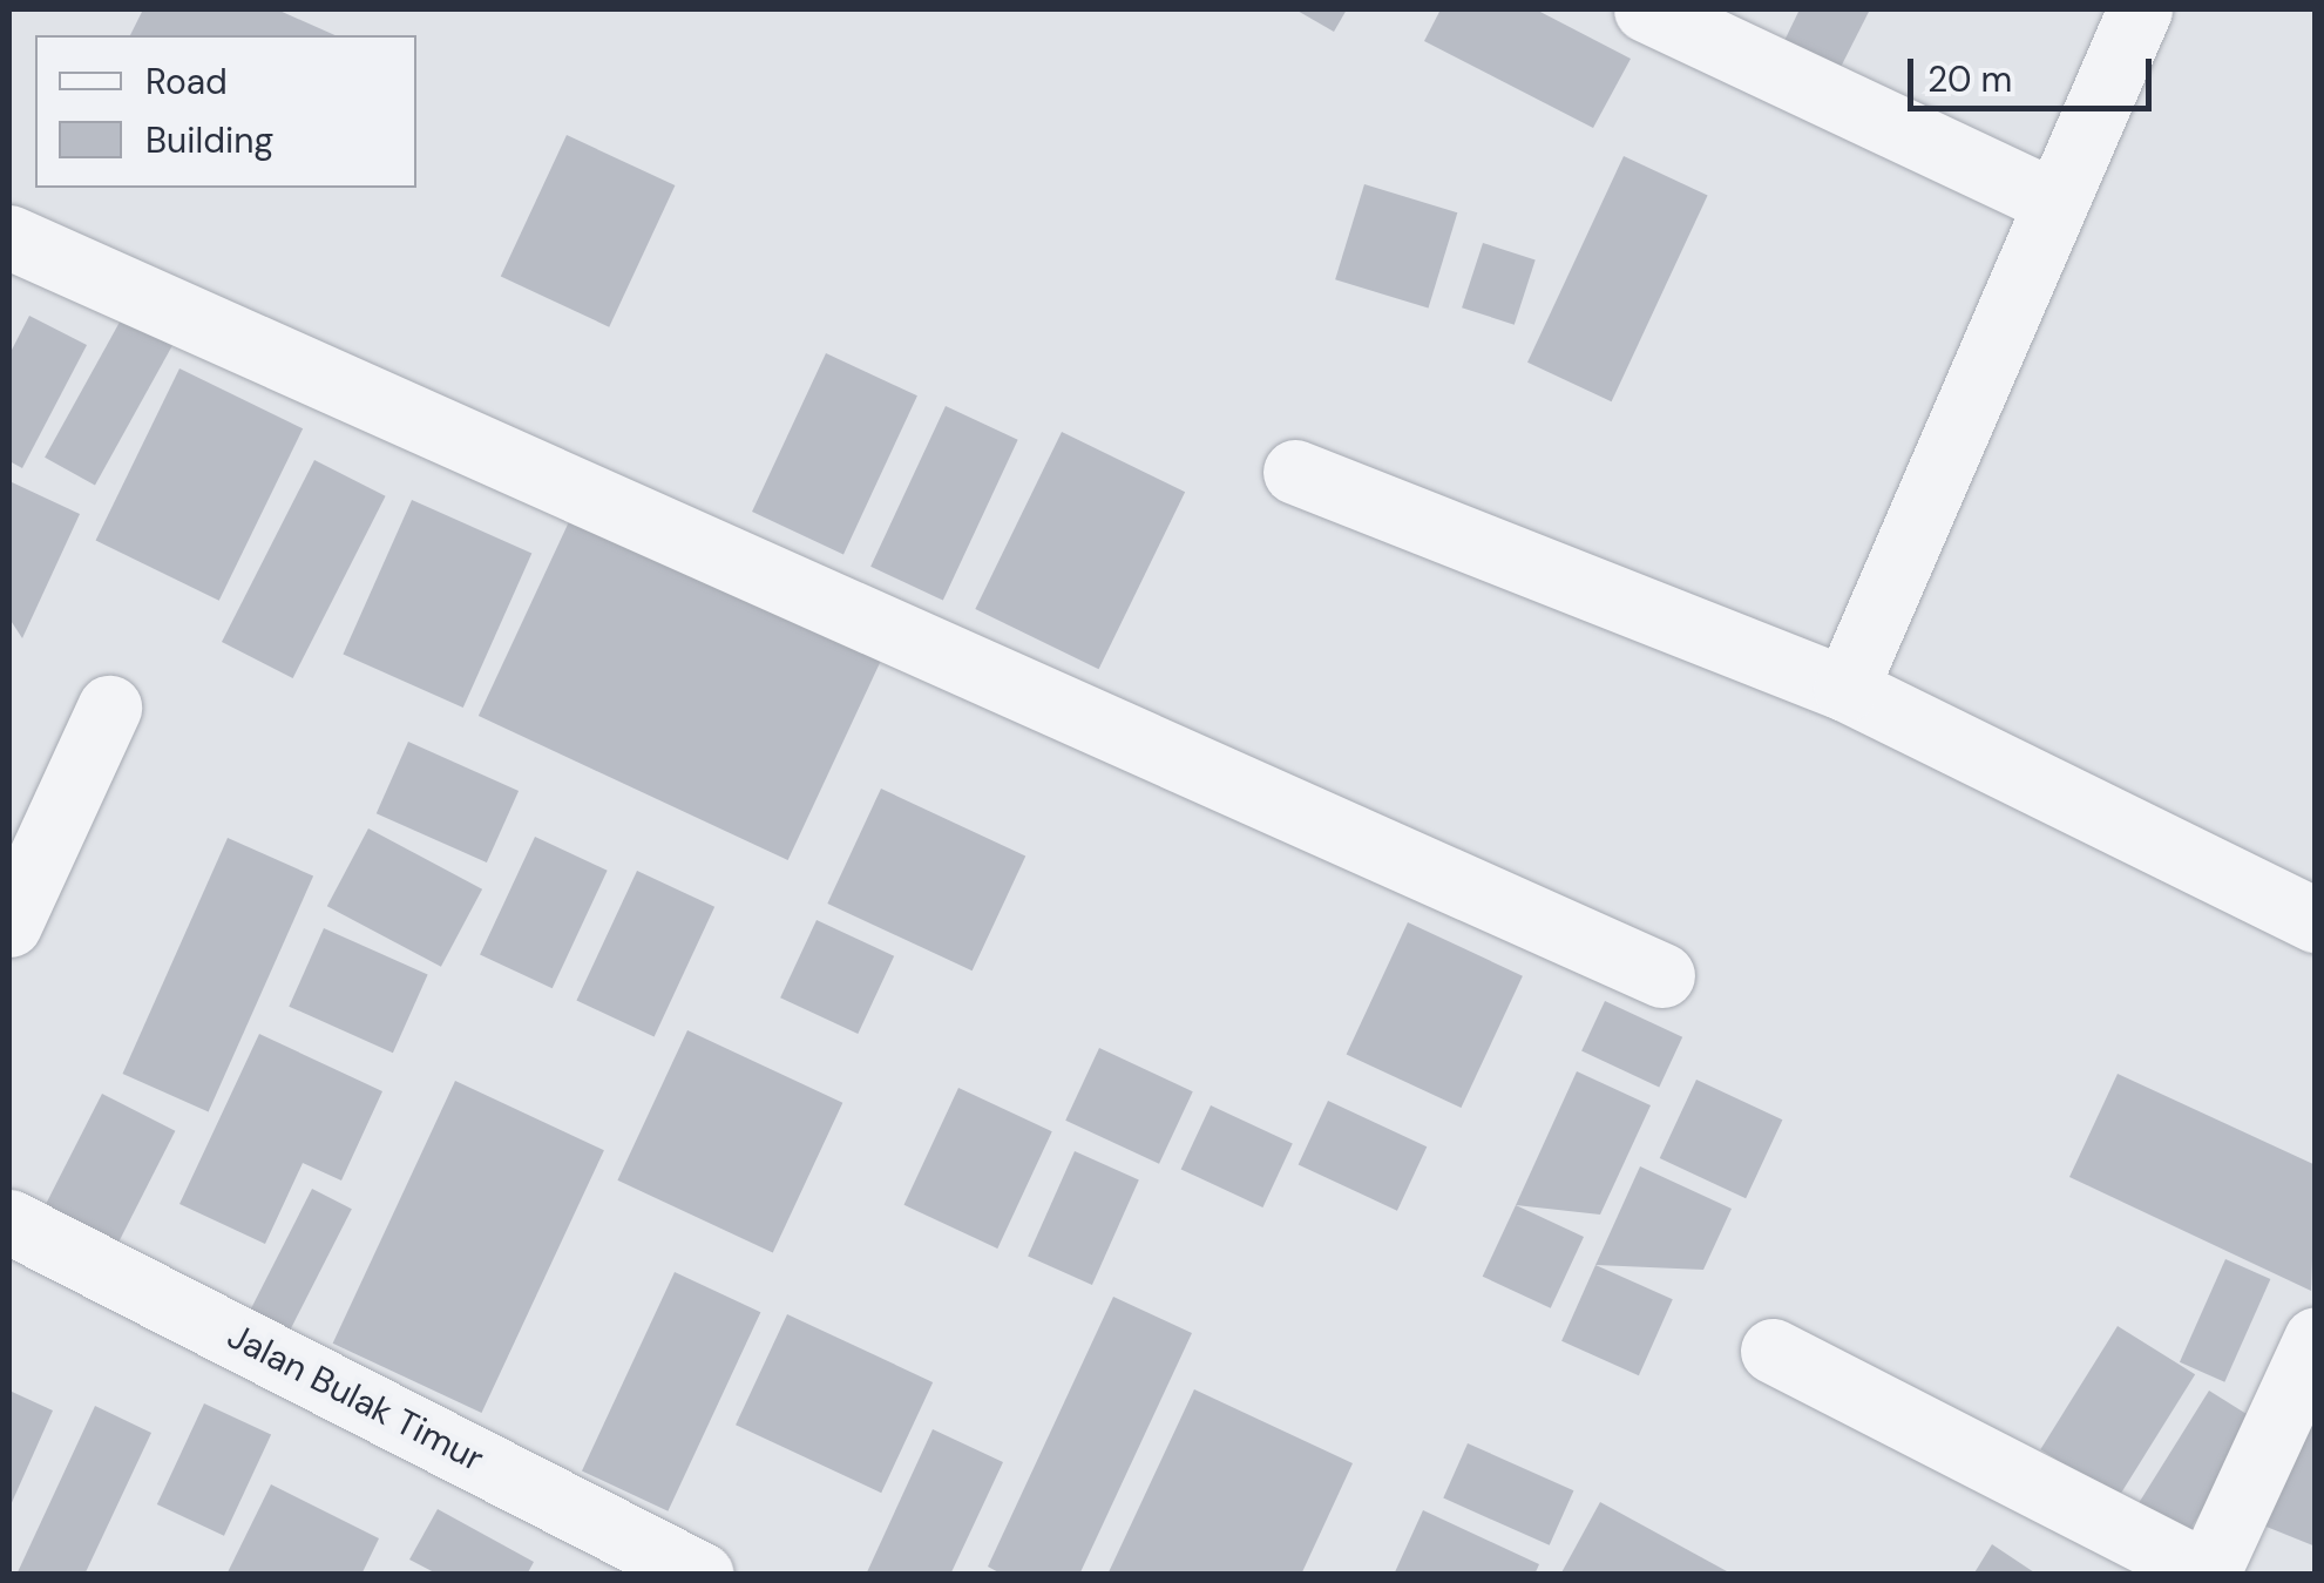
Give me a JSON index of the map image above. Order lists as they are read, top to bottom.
{
  "streets": {
    "street": ["Jalan Bulak Timur"]
  },
  "legend": ["Road", "Building"],
  "scale_bar": "20 m"
}
